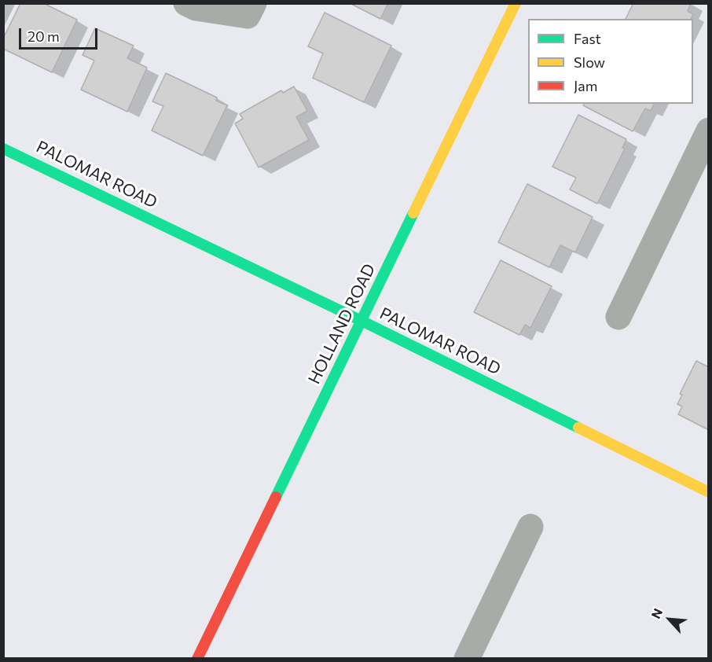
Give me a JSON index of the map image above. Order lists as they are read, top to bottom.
{
  "streets": {
    "street": ["PALOMAR ROAD", "HOLLAND ROAD"]
  },
  "crossings": [
    ["PALOMAR ROAD", "HOLLAND ROAD"]
  ],
  "legend": ["Fast", "Slow", "Jam"],
  "scale_bar": "20 m",
  "north": "top left"
}
